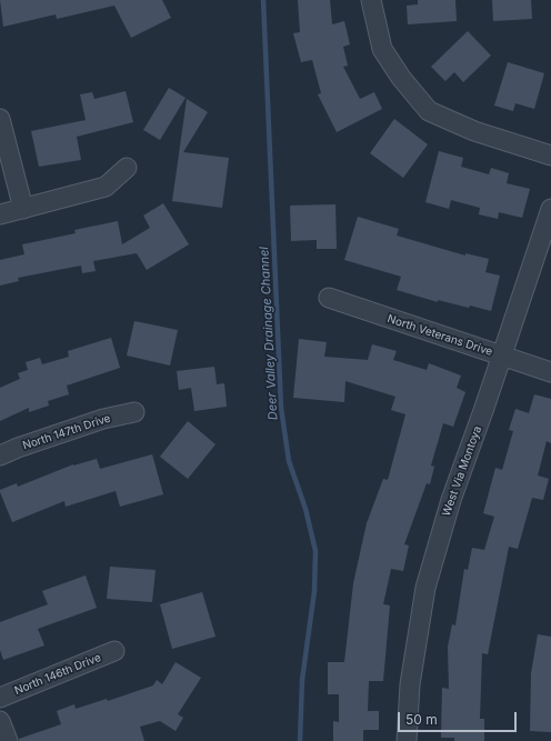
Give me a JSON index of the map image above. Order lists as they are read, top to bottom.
{
  "streets": {
    "street": [
      "North Veterans Drive",
      "North 147th Drive",
      "West Via Montoya",
      "North 146th Drive"
    ]
  },
  "crossings": [
    ["North Veterans Drive", "West Via Montoya"]
  ],
  "water": ["Deer Valley Drainage Channel"],
  "scale_bar": "50 m"
}
